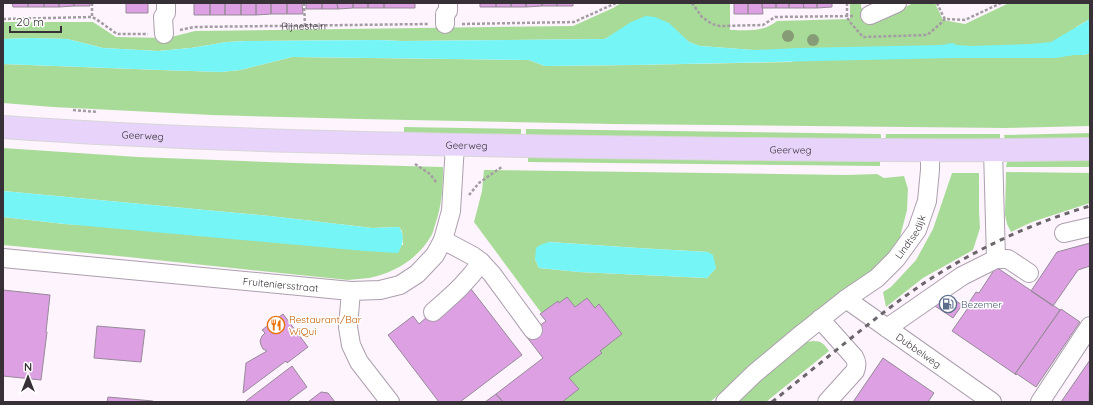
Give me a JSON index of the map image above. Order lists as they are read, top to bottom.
{
  "streets": {
    "main road": ["Geerweg"],
    "street": ["Lindtsedijk", "Fruiteniersstraat", "Dubbelweg"],
    "path": ["Rijnestein"]
  },
  "crossings": [
    ["Geerweg", "Lindtsedijk"],
    ["Geerweg", "Fruiteniersstraat"],
    ["Lindtsedijk", "Dubbelweg"]
  ],
  "places": {
    "fuel station": ["Bezemer"],
    "restaurant": ["Restaurant/Bar WiQui"]
  },
  "scale_bar": "20 m",
  "north": "top"
}
